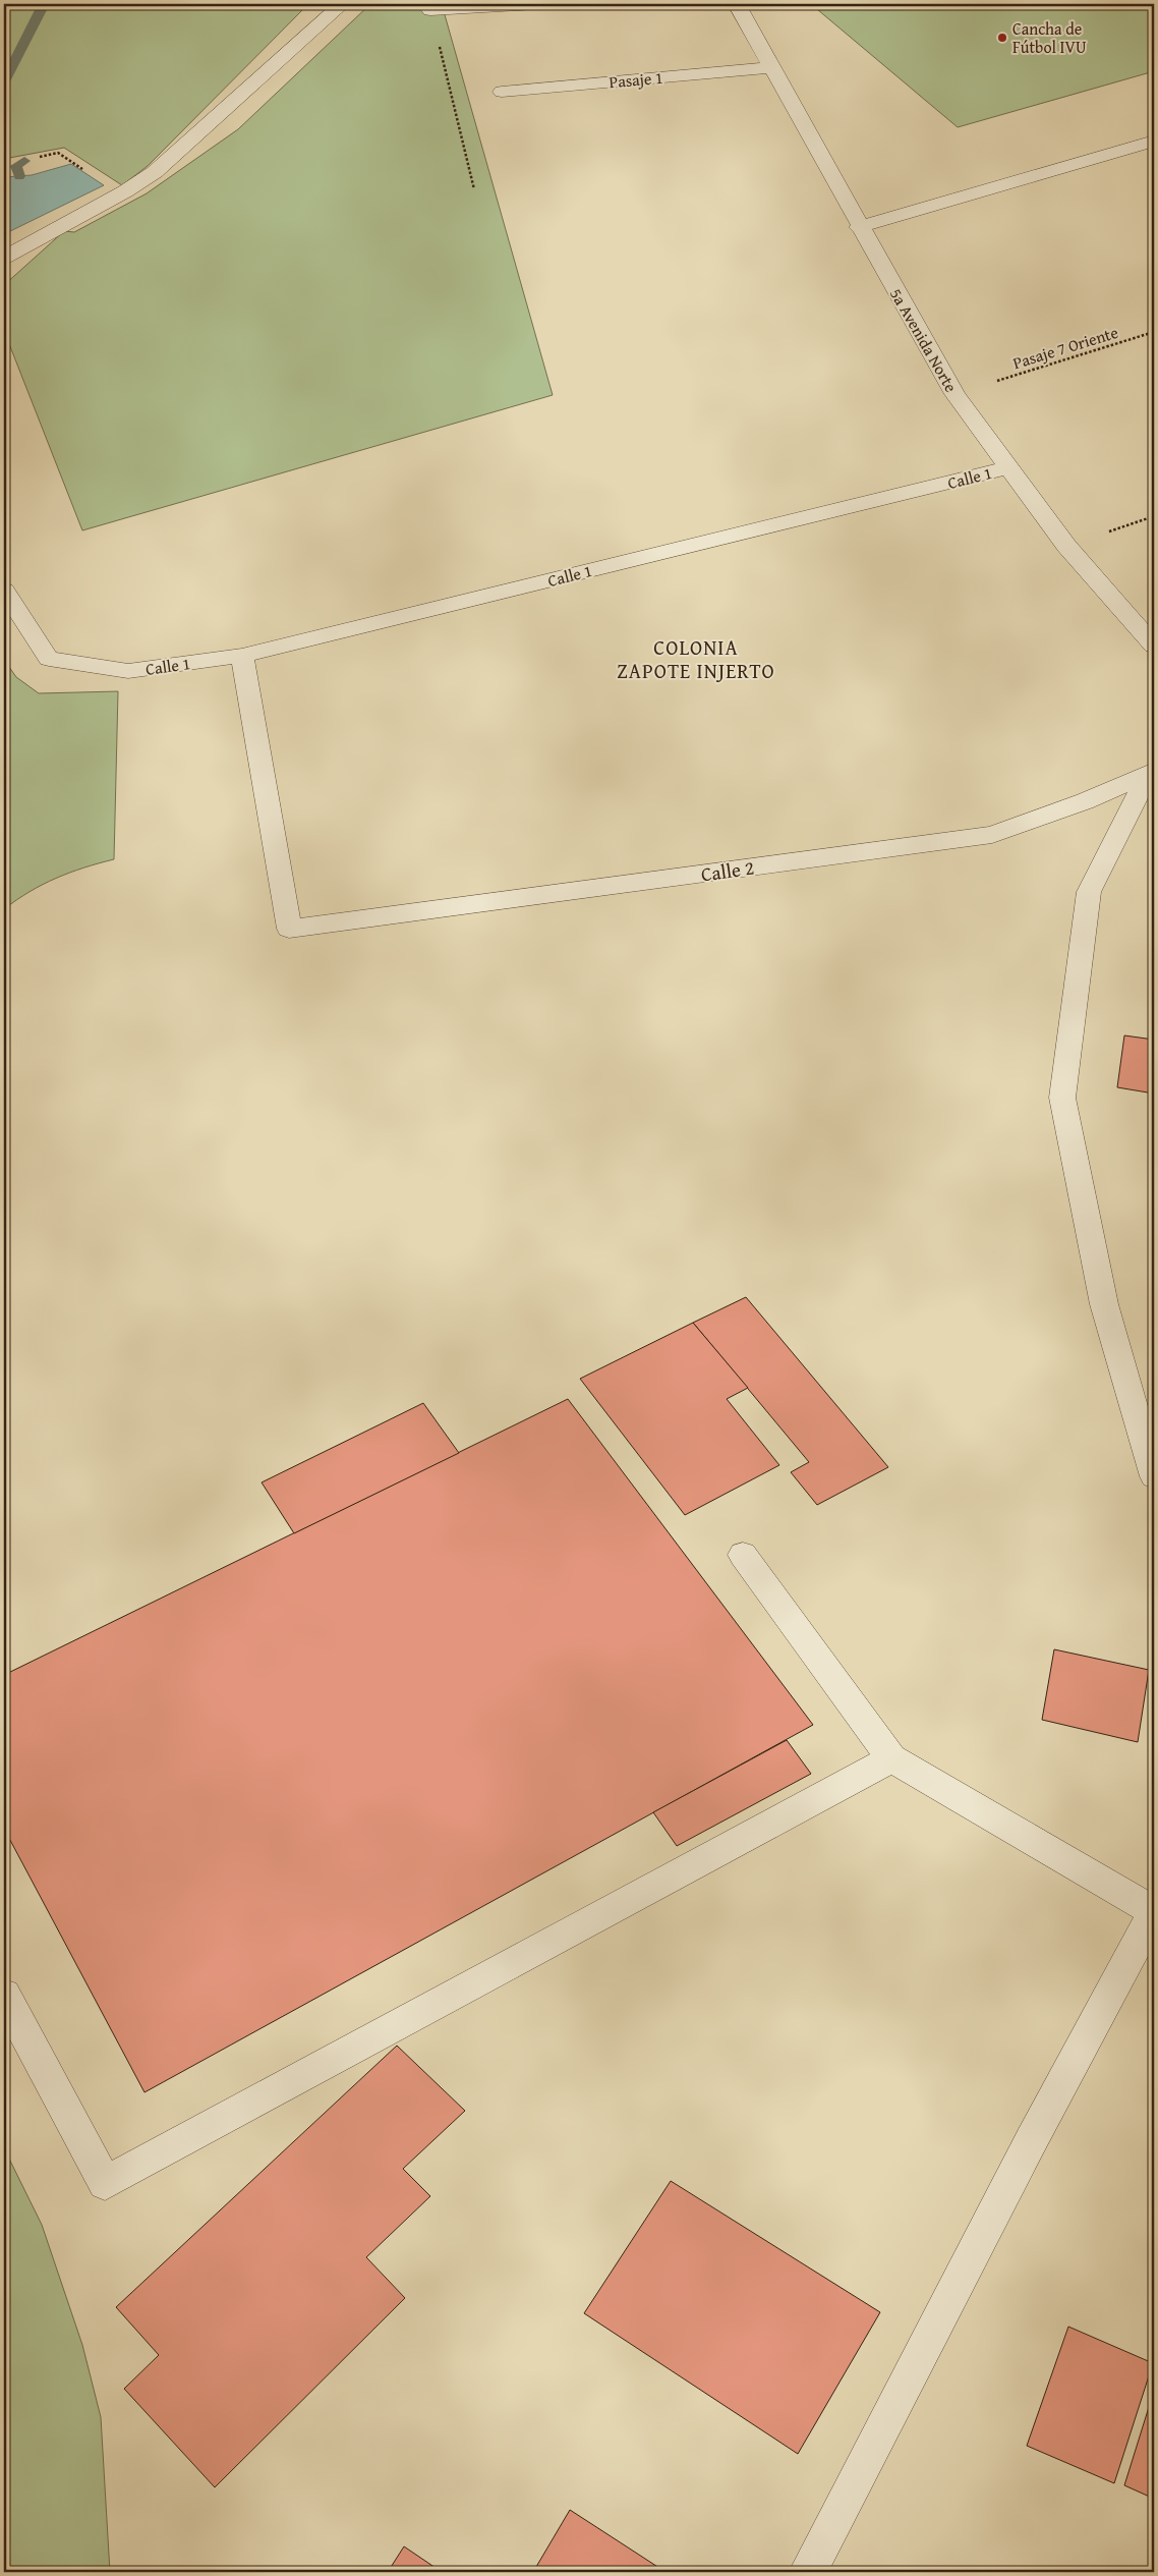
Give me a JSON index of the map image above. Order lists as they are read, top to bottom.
{
  "streets": {
    "street": [
      "Pasaje 1",
      "5a Avenida Norte",
      "Calle 1",
      "Calle 2"
    ],
    "path": ["Pasaje 7 Oriente"]
  },
  "crossings": [
    ["Pasaje 1", "5a Avenida Norte"],
    ["5a Avenida Norte", "Calle 1"],
    ["Calle 1", "Calle 2"]
  ],
  "districts": ["COLONIA ZAPOTE INJERTO"],
  "places": ["Cancha de Fútbol IVU"]
}
